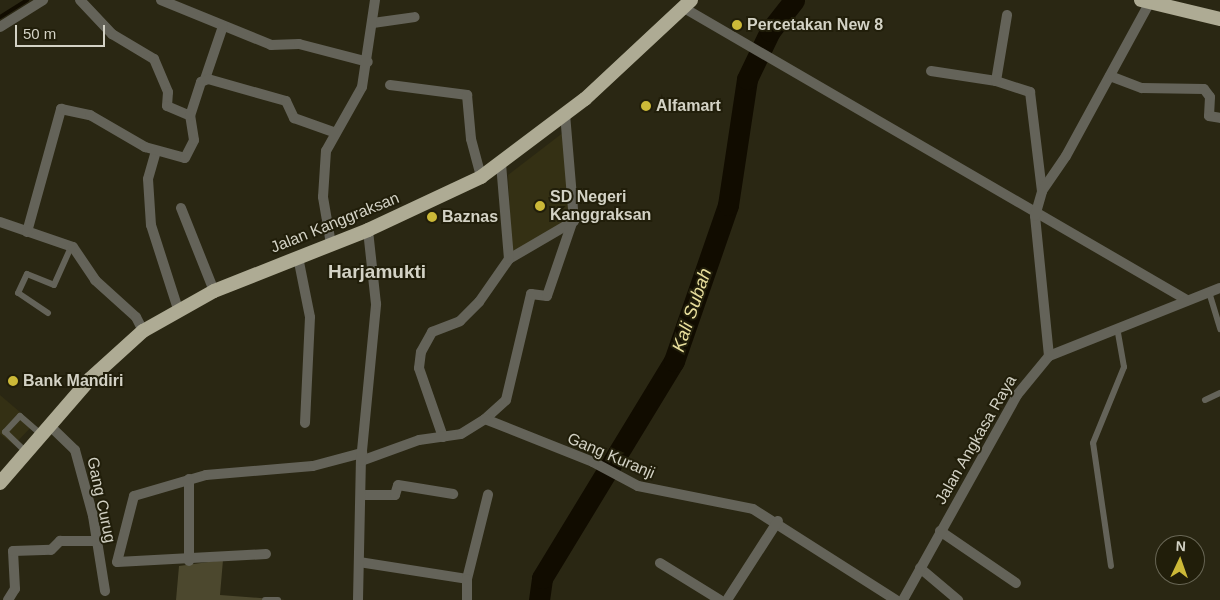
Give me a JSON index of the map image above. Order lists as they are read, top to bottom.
{
  "streets": {
    "highway": ["Jalan Kanggraksan"],
    "street": ["Jalan Angkasa Raya", "Gang Kuranji", "Gang Curug"]
  },
  "crossings": [
    ["Jalan Kanggraksan", "Gang Curug"]
  ],
  "districts": ["Harjamukti"],
  "water": ["Kali Subah"],
  "places": [
    "Percetakan New 8",
    "Alfamart",
    "SD Negeri Kanggraksan",
    "Baznas",
    "Bank Mandiri"
  ],
  "scale_bar": "50 m",
  "north": "top"
}
